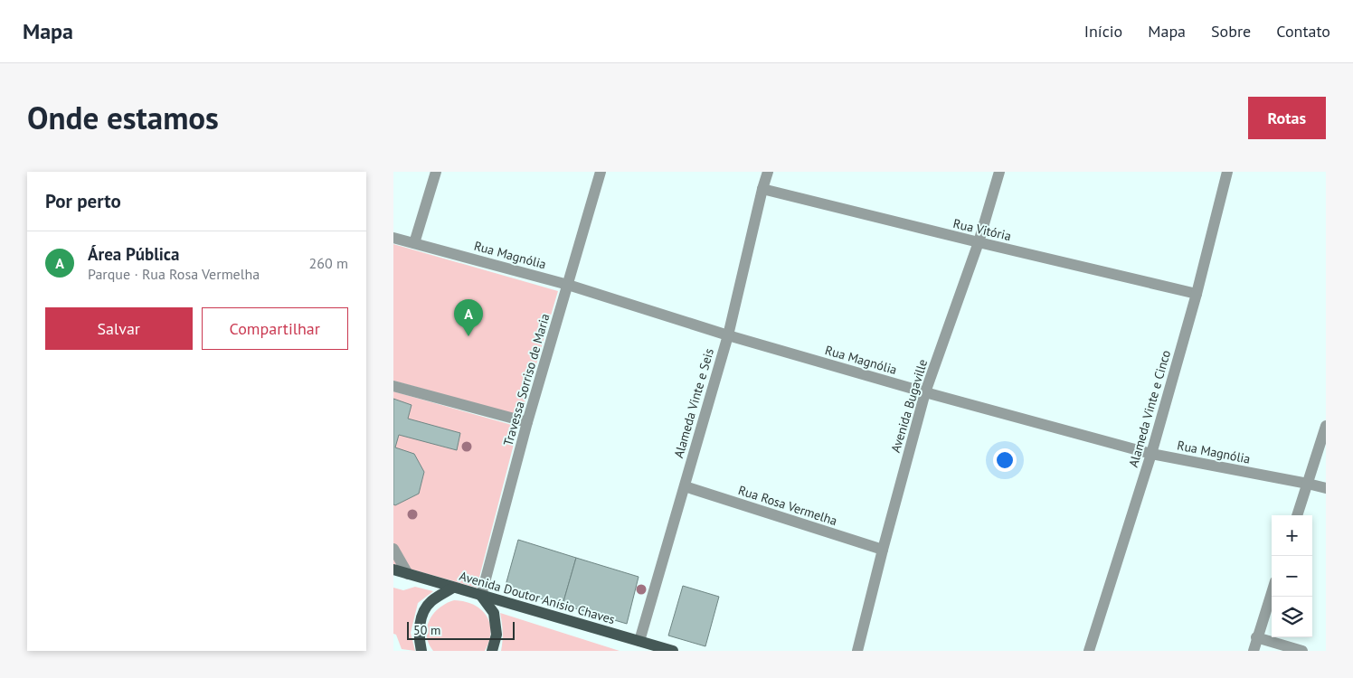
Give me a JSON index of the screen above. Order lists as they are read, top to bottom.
{
  "streets": {
    "main road": ["Avenida Doutor Anísio Chaves"],
    "street": [
      "Rua Vitória",
      "Rua Magnólia",
      "Travessa Sorriso de Maria",
      "Alameda Vinte e Seis",
      "Avenida Bugaville",
      "Alameda Vinte e Cinco",
      "Rua Rosa Vermelha"
    ]
  },
  "crossings": [
    ["Rua Vitória", "Alameda Vinte e Seis"],
    ["Rua Vitória", "Avenida Bugaville"],
    ["Rua Vitória", "Alameda Vinte e Cinco"],
    ["Rua Magnólia", "Travessa Sorriso de Maria"],
    ["Rua Magnólia", "Alameda Vinte e Seis"],
    ["Rua Magnólia", "Avenida Bugaville"],
    ["Rua Magnólia", "Alameda Vinte e Cinco"],
    ["Travessa Sorriso de Maria", "Avenida Doutor Anísio Chaves"],
    ["Alameda Vinte e Seis", "Rua Rosa Vermelha"],
    ["Alameda Vinte e Seis", "Avenida Doutor Anísio Chaves"],
    ["Avenida Bugaville", "Rua Rosa Vermelha"]
  ],
  "scale_bar": "50 m",
  "page": {
    "header": "Mapa",
    "nav": [
      "Início",
      "Mapa",
      "Sobre",
      "Contato"
    ],
    "title": "Onde estamos",
    "buttons": [
      "Rotas",
      ["Salvar", "Compartilhar"]
    ],
    "heading": "Por perto",
    "list": [
      {
        "mark": "A",
        "name": "Área Pública",
        "note": "Parque · Rua Rosa Vermelha",
        "value": "260 m"
      }
    ],
    "pins": "A",
    "map_buttons": ["+", "−"],
    "scale": "50 m"
  }
}
